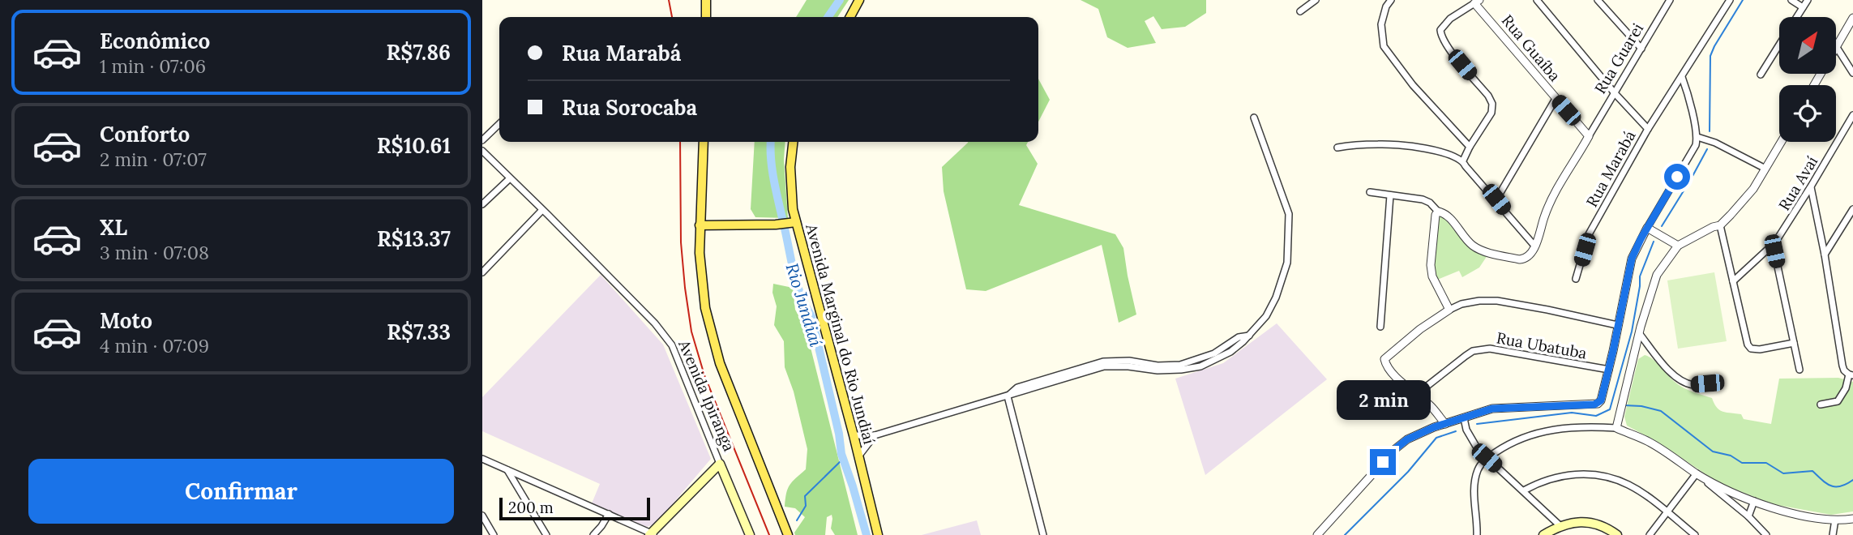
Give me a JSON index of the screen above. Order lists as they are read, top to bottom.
{
  "streets": {
    "main road": ["Avenida Marginal do Rio Jundiaí", "Avenida Ipiranga"],
    "street": [
      "Rua Guaíba",
      "Rua Guarei",
      "Rua Marabá",
      "Rua Avaí",
      "Rua Ubatuba"
    ]
  },
  "crossings": [
    ["Rua Guaíba", "Rua Guarei"]
  ],
  "water": ["Rio Jundiaí"],
  "scale_bar": "200 m",
  "north": "top right",
  "page": {
    "list": [
      {
        "name": "Econômico",
        "note": "1 min · 07:06",
        "value": "R$7.86"
      },
      {
        "name": "Conforto",
        "note": "2 min · 07:07",
        "value": "R$10.61"
      },
      {
        "name": "XL",
        "note": "3 min · 07:08",
        "value": "R$13.37"
      },
      {
        "name": "Moto",
        "note": "4 min · 07:09",
        "value": "R$7.33"
      }
    ],
    "banner": ["Rua Marabá", "Rua Sorocaba"],
    "bubble": "2 min",
    "buttons": "Confirmar",
    "scale": "200 m"
  }
}
